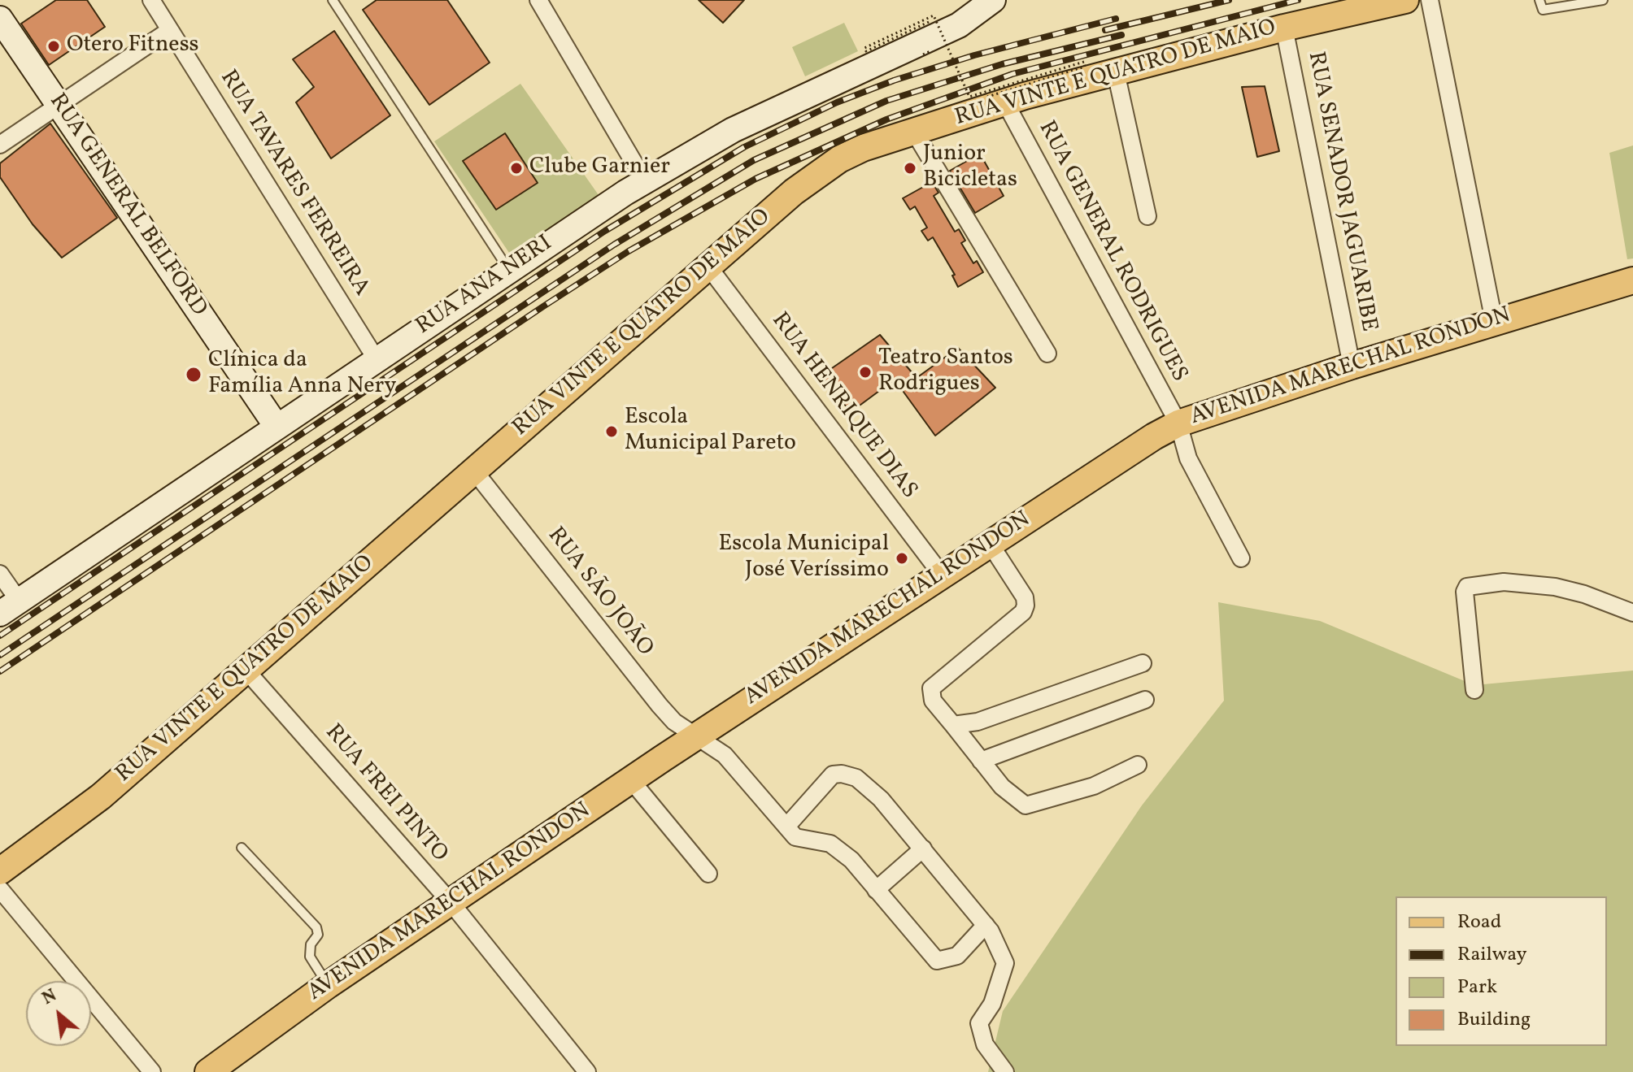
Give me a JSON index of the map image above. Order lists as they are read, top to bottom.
{
  "streets": {
    "main road": [
      "RUA VINTE E QUATRO DE MAIO",
      "RUA GENERAL BELFORD",
      "RUA ANA NERI",
      "AVENIDA MARECHAL RONDON"
    ],
    "street": [
      "RUA TAVARES FERREIRA",
      "RUA SENADOR JAGUARIBE",
      "RUA GENERAL RODRIGUES",
      "RUA HENRIQUE DIAS",
      "RUA SÃO JOÃO",
      "RUA FREI PINTO"
    ]
  },
  "crossings": [
    ["RUA VINTE E QUATRO DE MAIO", "RUA SENADOR JAGUARIBE"],
    ["RUA VINTE E QUATRO DE MAIO", "RUA GENERAL RODRIGUES"],
    ["RUA VINTE E QUATRO DE MAIO", "RUA HENRIQUE DIAS"],
    ["RUA VINTE E QUATRO DE MAIO", "RUA SÃO JOÃO"],
    ["RUA VINTE E QUATRO DE MAIO", "RUA FREI PINTO"],
    ["RUA TAVARES FERREIRA", "RUA ANA NERI"],
    ["RUA SENADOR JAGUARIBE", "AVENIDA MARECHAL RONDON"],
    ["RUA GENERAL BELFORD", "RUA ANA NERI"],
    ["RUA GENERAL RODRIGUES", "AVENIDA MARECHAL RONDON"],
    ["AVENIDA MARECHAL RONDON", "RUA HENRIQUE DIAS"],
    ["AVENIDA MARECHAL RONDON", "RUA SÃO JOÃO"],
    ["AVENIDA MARECHAL RONDON", "RUA FREI PINTO"]
  ],
  "places": [
    "Otero Fitness",
    "Clube Garnier",
    "Junior Bicicletas",
    "Teatro Santos Rodrigues",
    "Clínica da Família Anna Nery",
    "Escola Municipal Pareto",
    "Escola Municipal José Veríssimo"
  ],
  "legend": [
    "Road",
    "Railway",
    "Park",
    "Building"
  ],
  "north": "top left"
}
